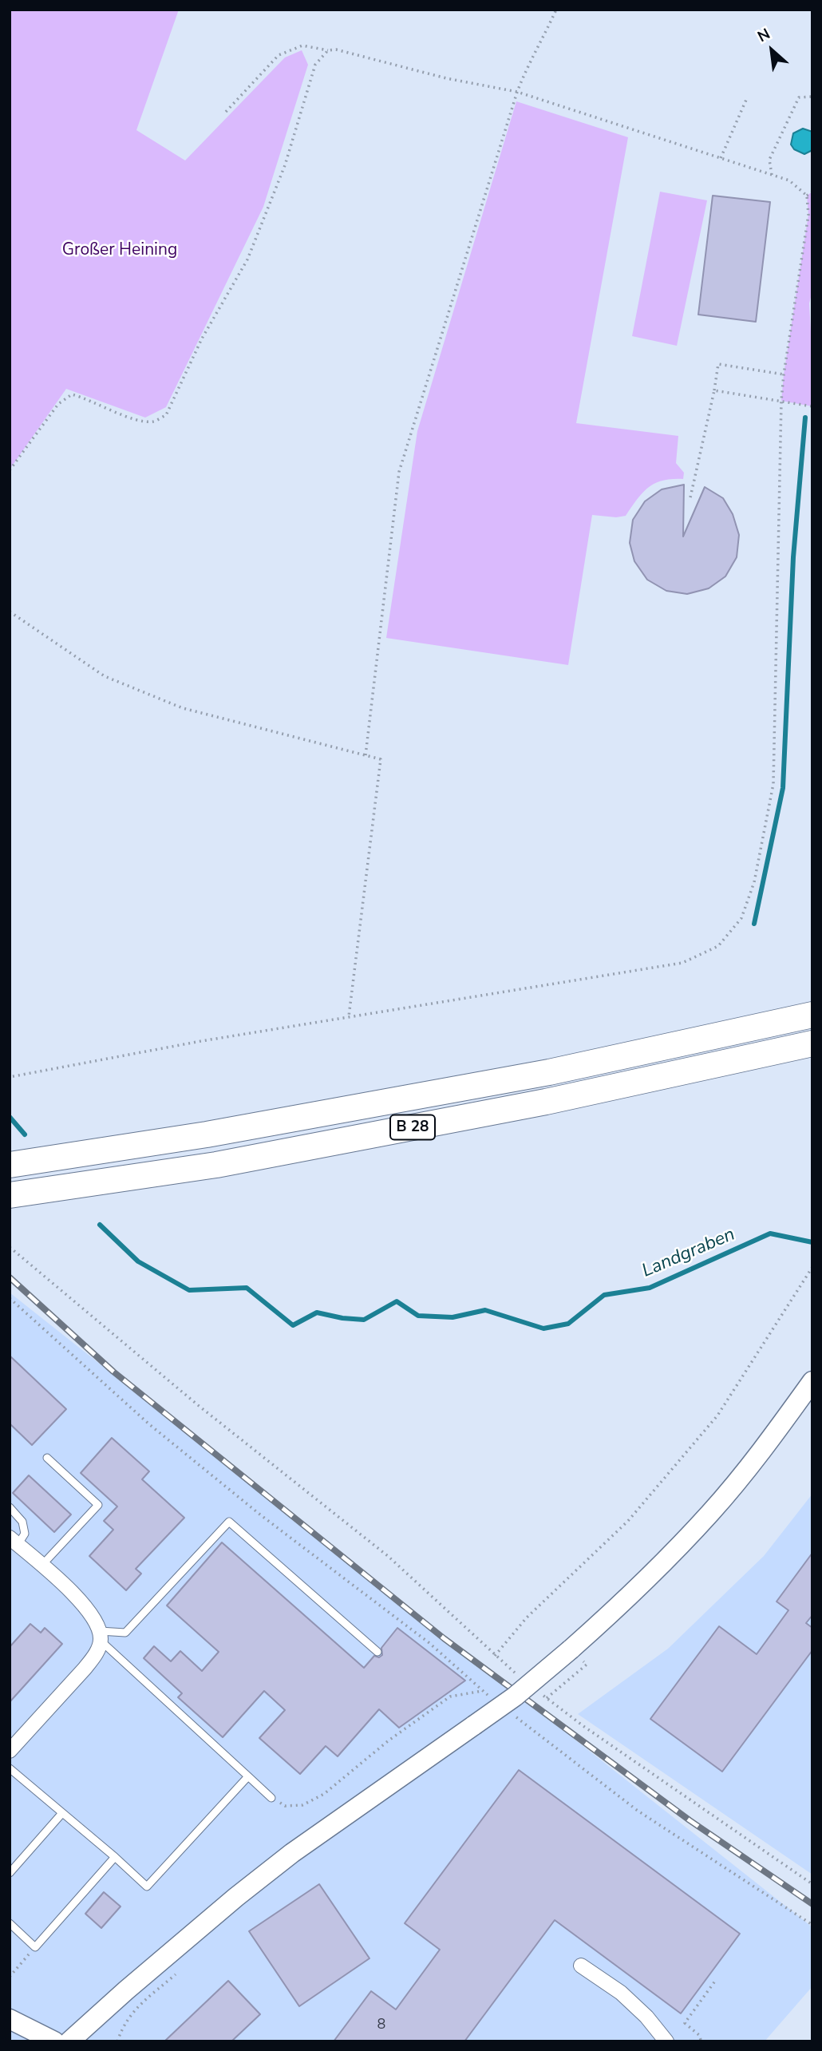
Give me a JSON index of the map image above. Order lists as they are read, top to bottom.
{
  "streets": {
    "highway": ["B 28"]
  },
  "water": ["Landgraben"],
  "parks": ["Großer Heining"],
  "house_numbers": ["8"],
  "north": "top left"
}
